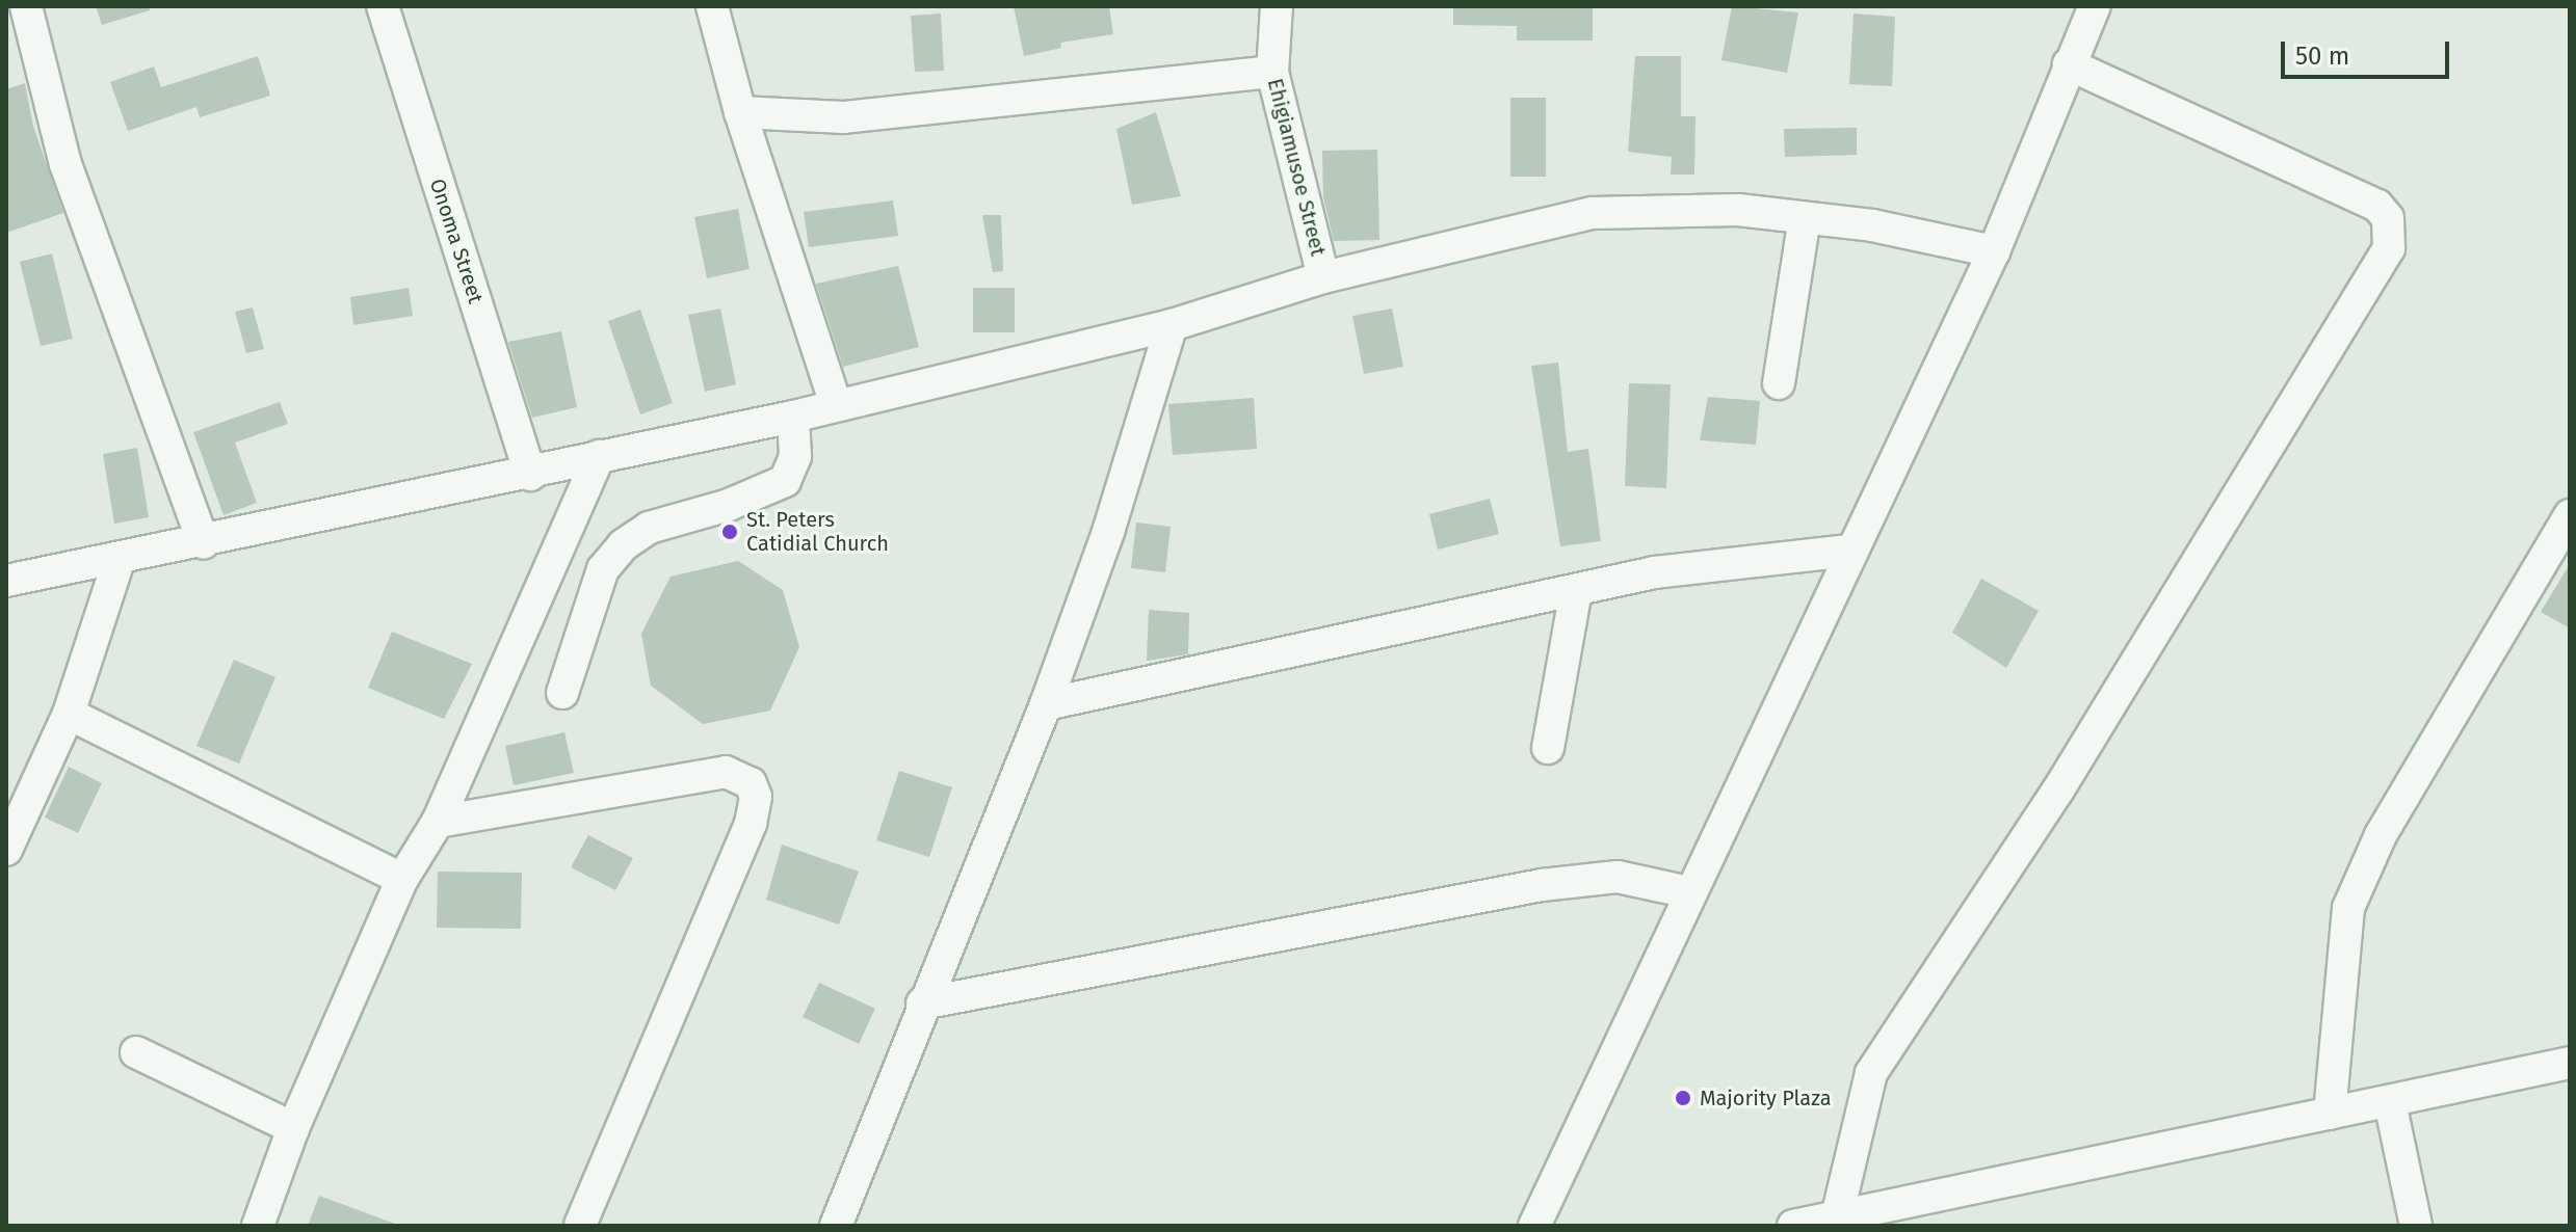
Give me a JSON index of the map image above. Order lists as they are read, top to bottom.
{
  "streets": {
    "street": ["Ehigiamusoe Street", "Onoma Street"]
  },
  "places": ["St. Peters Catidial Church", "Majority Plaza"],
  "scale_bar": "50 m"
}
